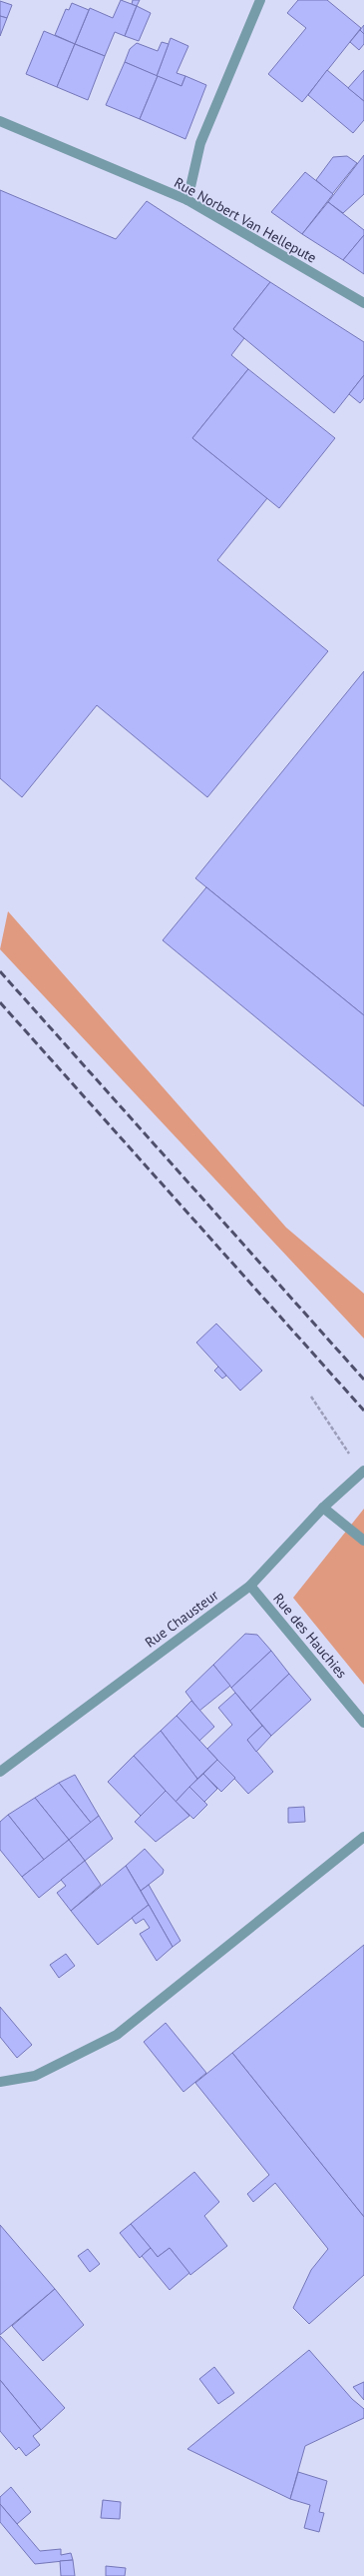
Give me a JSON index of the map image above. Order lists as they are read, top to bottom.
{
  "streets": {
    "street": ["Rue Norbert Van Hellepute", "Rue Chausteur", "Rue des Hauchies"]
  },
  "crossings": [
    ["Rue Chausteur", "Rue des Hauchies"]
  ]
}
